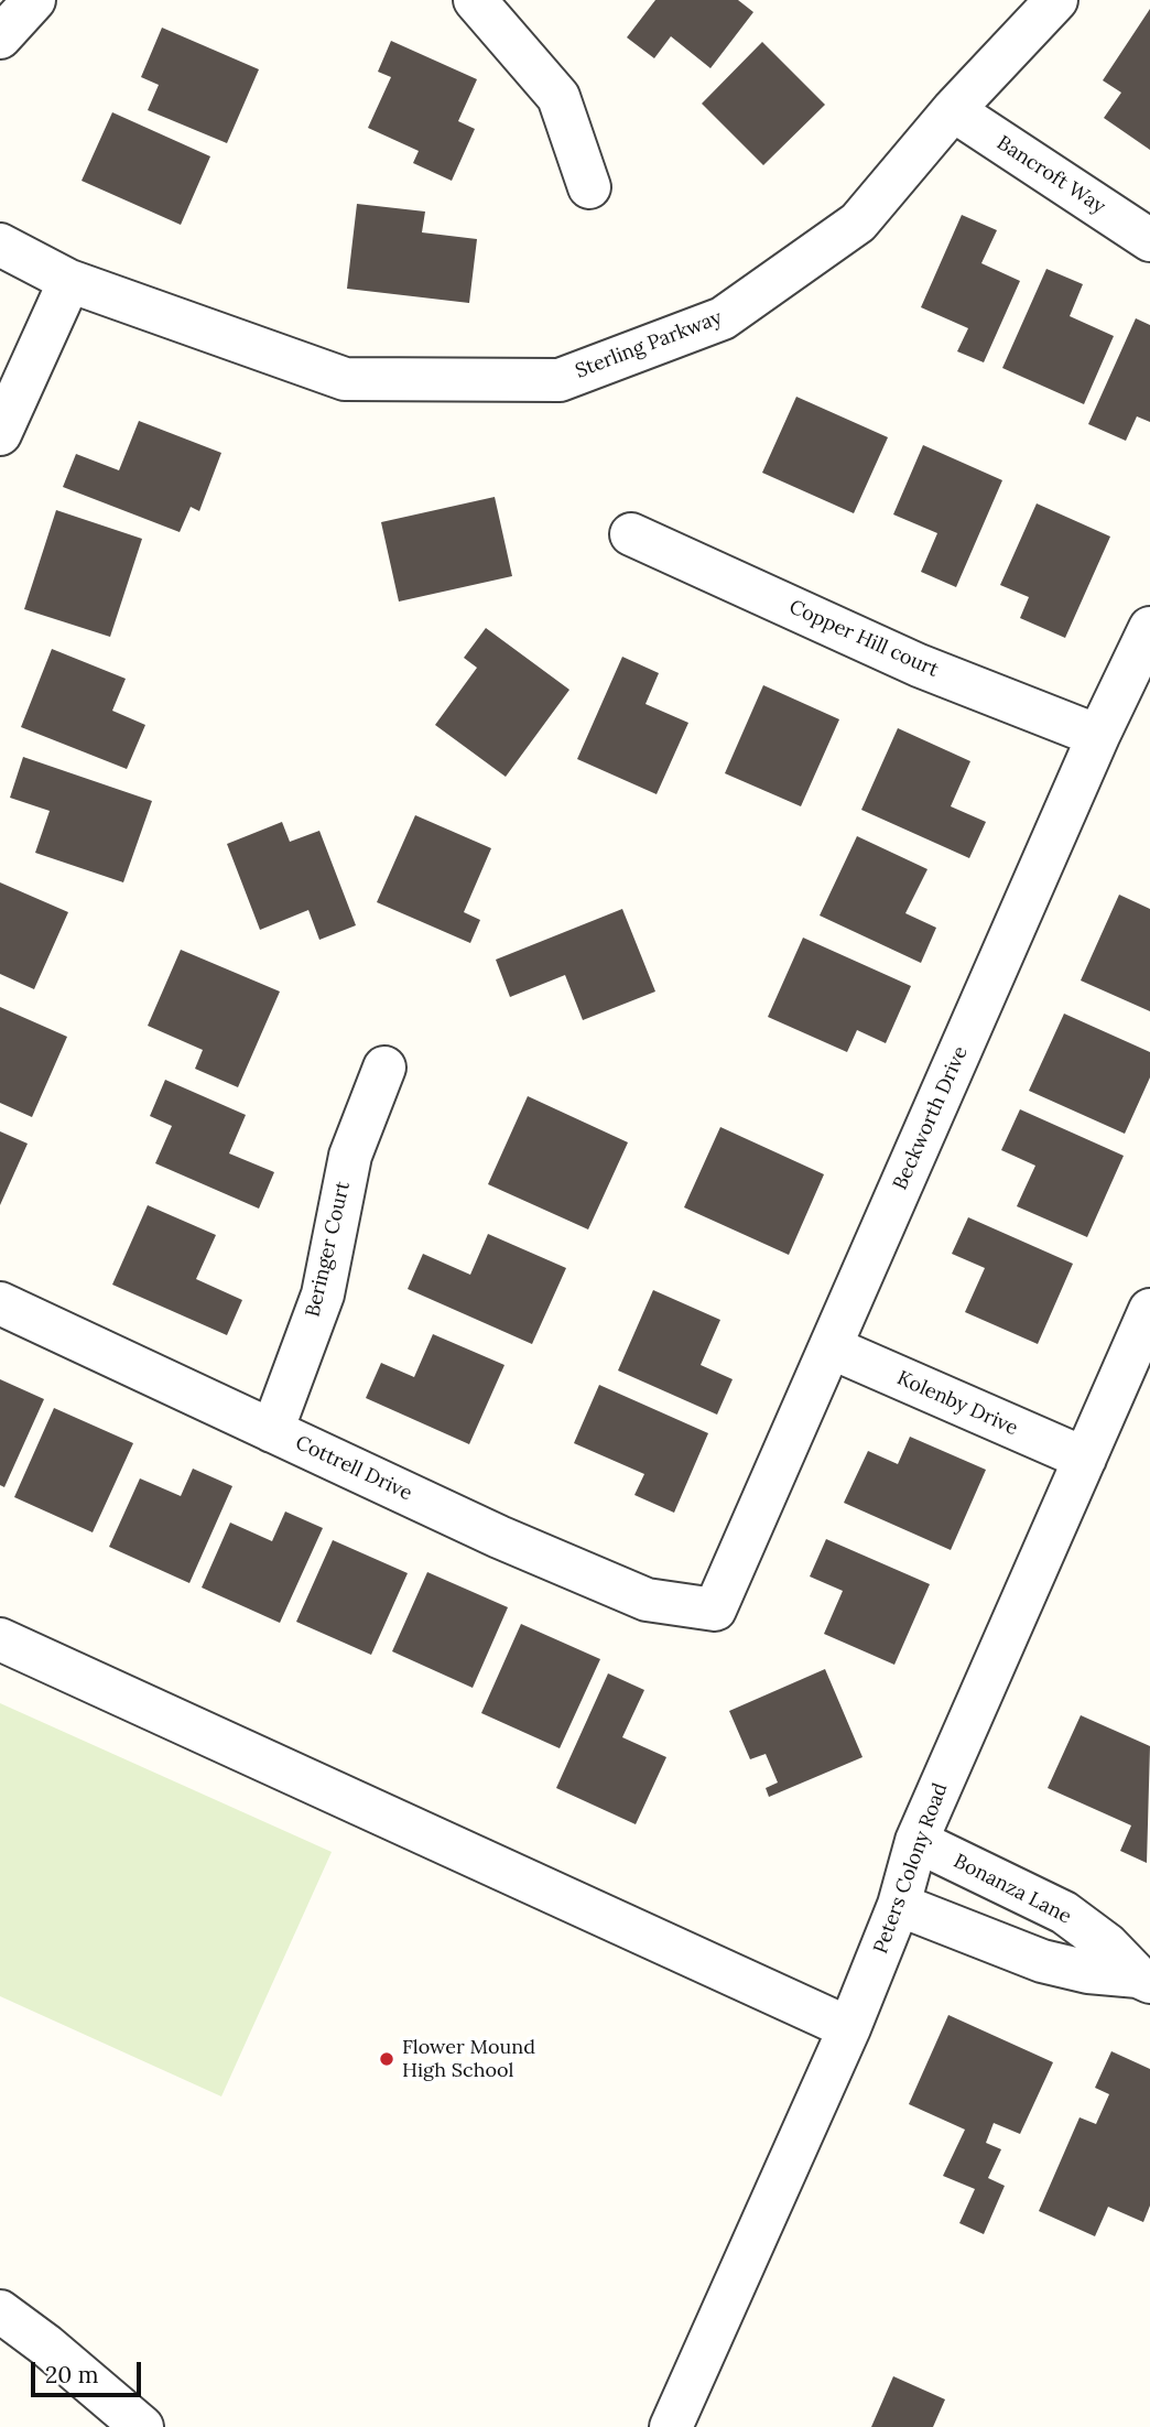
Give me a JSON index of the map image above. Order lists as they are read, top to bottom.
{
  "streets": {
    "street": [
      "Bancroft Way",
      "Sterling Parkway",
      "Copper Hill court",
      "Beckworth Drive",
      "Beringer Court",
      "Kolenby Drive",
      "Cottrell Drive",
      "Peters Colony Road",
      "Bonanza Lane"
    ]
  },
  "crossings": [
    ["Bancroft Way", "Sterling Parkway"],
    ["Copper Hill court", "Beckworth Drive"],
    ["Beckworth Drive", "Kolenby Drive"],
    ["Beckworth Drive", "Cottrell Drive"],
    ["Beringer Court", "Cottrell Drive"],
    ["Kolenby Drive", "Peters Colony Road"],
    ["Peters Colony Road", "Bonanza Lane"]
  ],
  "places": ["Flower Mound High School"],
  "scale_bar": "20 m"
}
